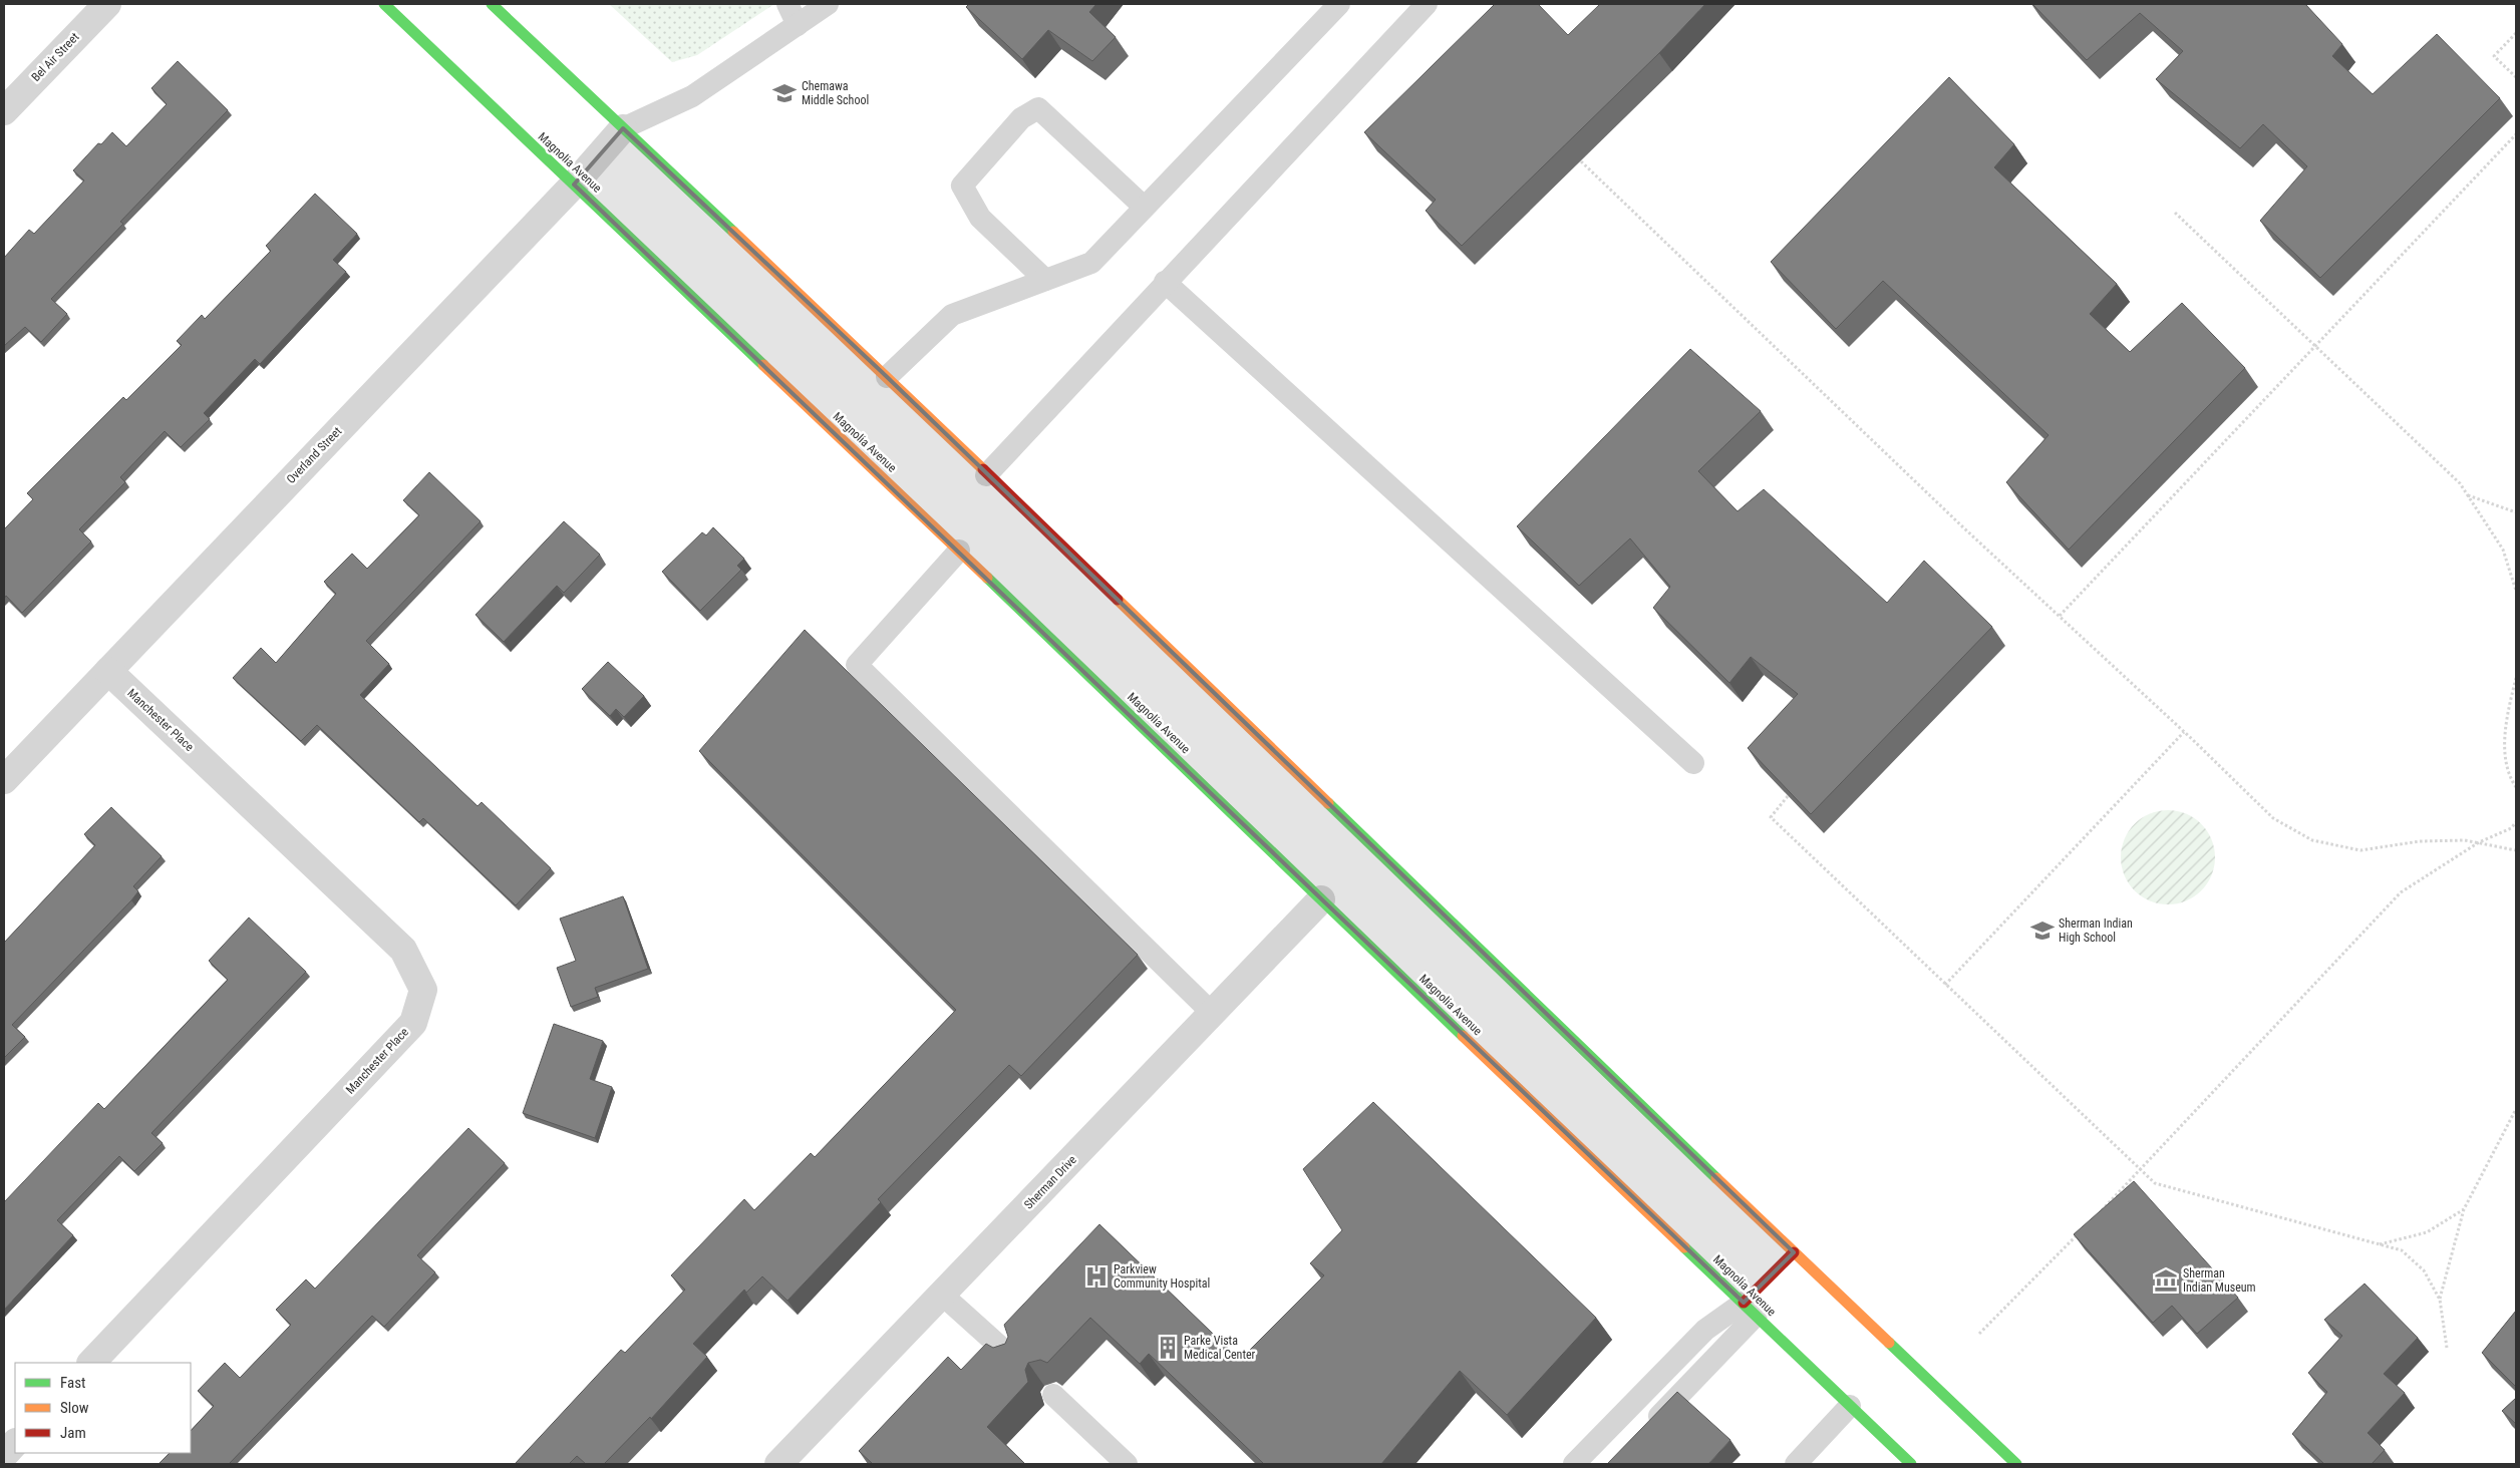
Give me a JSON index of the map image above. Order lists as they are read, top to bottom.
{
  "streets": {
    "main road": ["Magnolia Avenue"],
    "street": [
      "Bel Air Street",
      "Overland Street",
      "Manchester Place",
      "Sherman Drive"
    ]
  },
  "crossings": [
    ["Magnolia Avenue", "Overland Street"],
    ["Magnolia Avenue", "Sherman Drive"],
    ["Overland Street", "Manchester Place"]
  ],
  "places": {
    "school or university": ["Chemawa Middle School", "Sherman Indian High School"],
    "hospital": ["Parkview Community Hospital"],
    "museum": ["Sherman Indian Museum"],
    "building": ["Parke Vista Medical Center"]
  },
  "legend": ["Fast", "Slow", "Jam"]
}
